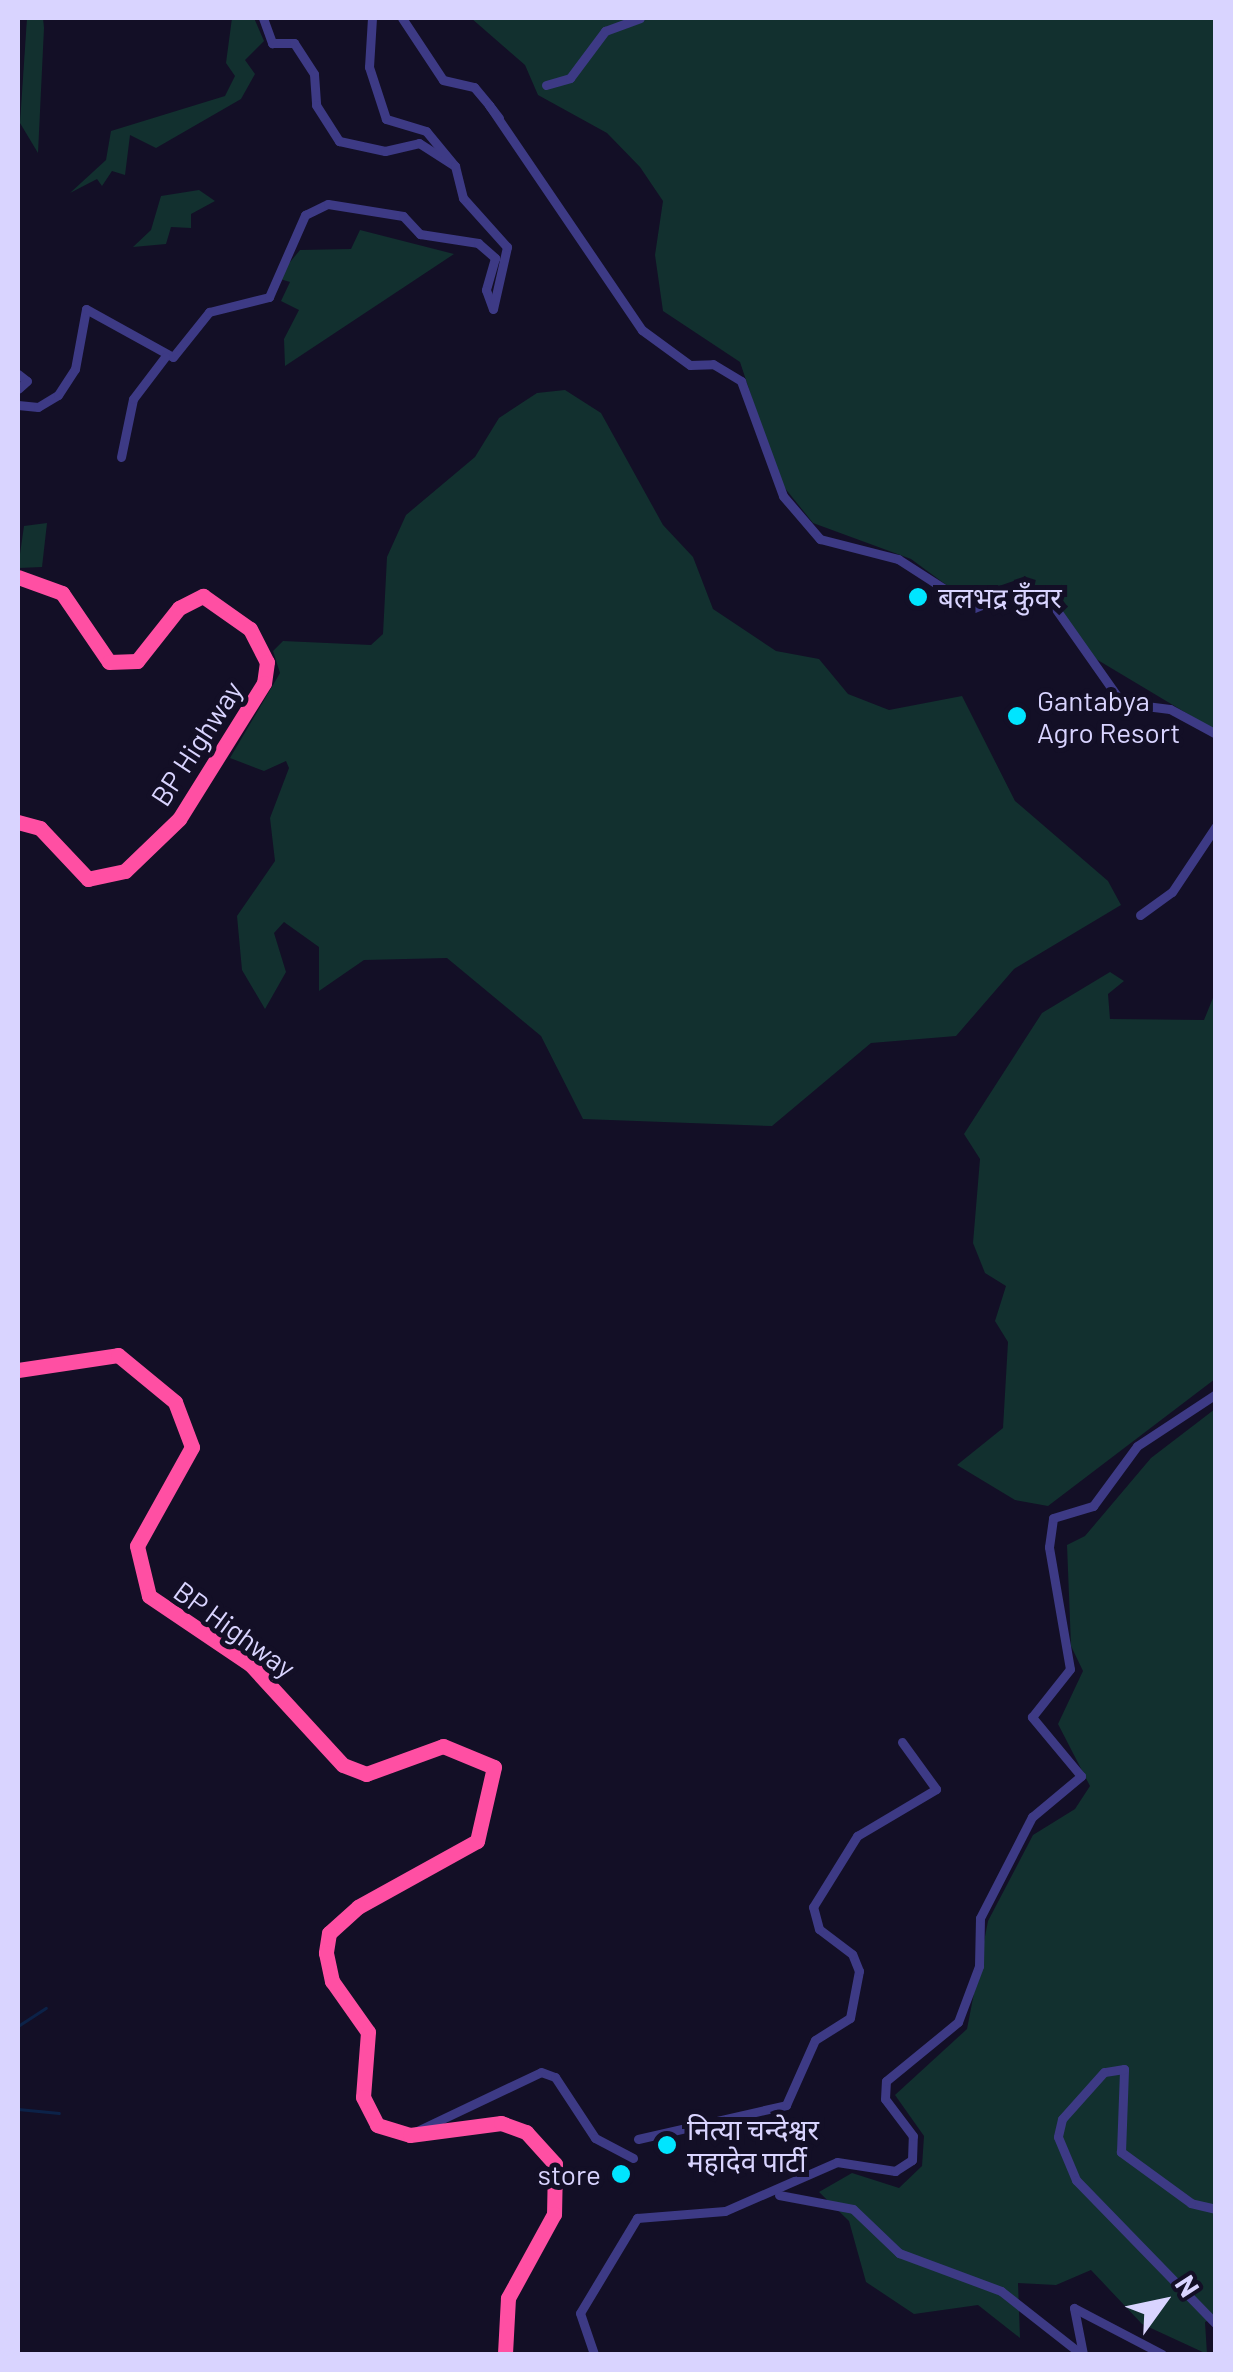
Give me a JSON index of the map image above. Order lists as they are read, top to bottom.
{
  "streets": {
    "highway": ["BP Highway"]
  },
  "places": [
    "बलभद्र कुँवर",
    "Gantabya Agro Resort",
    "नित्या चन्देश्वर महादेव पार्टी",
    "store"
  ],
  "north": "top right"
}
